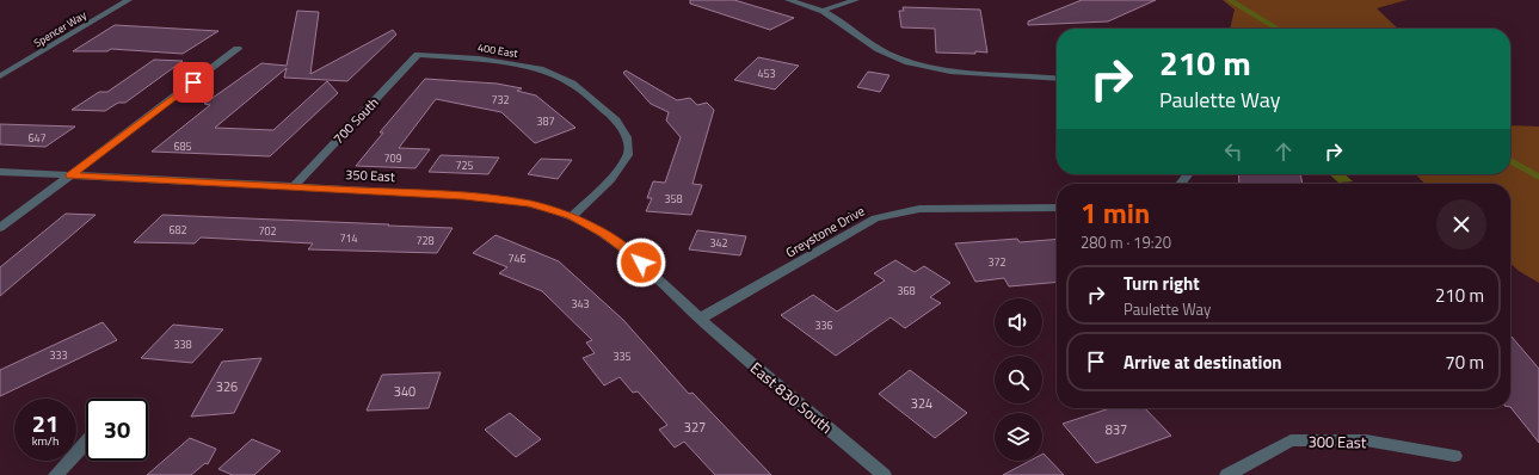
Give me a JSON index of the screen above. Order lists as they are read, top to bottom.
{
  "streets": {
    "street": [
      "Spencer Way",
      "400 East",
      "700 South",
      "350 East",
      "Greystone Drive",
      "East 830 South",
      "300 East"
    ]
  },
  "crossings": [
    ["400 East", "700 South"],
    ["400 East", "350 East"],
    ["700 South", "350 East"],
    ["350 East", "Greystone Drive"],
    ["350 East", "East 830 South"],
    ["Greystone Drive", "East 830 South"]
  ],
  "house_numbers": [
    "453",
    "732",
    "387",
    "647",
    "685",
    "709",
    "725",
    "358",
    "682",
    "702",
    "714",
    "728",
    "342",
    "746",
    "372",
    "368",
    "343",
    "336",
    "338",
    "333",
    "335",
    "326",
    "340",
    "324",
    "327",
    "837"
  ],
  "page": {
    "turn": ["210 m", "Paulette Way"],
    "heading": ["1 min", "280 m · 19:20"],
    "list": [
      {
        "name": "Turn right",
        "note": "Paulette Way",
        "value": "210 m"
      },
      {
        "name": "Arrive at destination",
        "value": "70 m"
      }
    ],
    "speed": "21 km/h",
    "limit": "30"
  }
}
